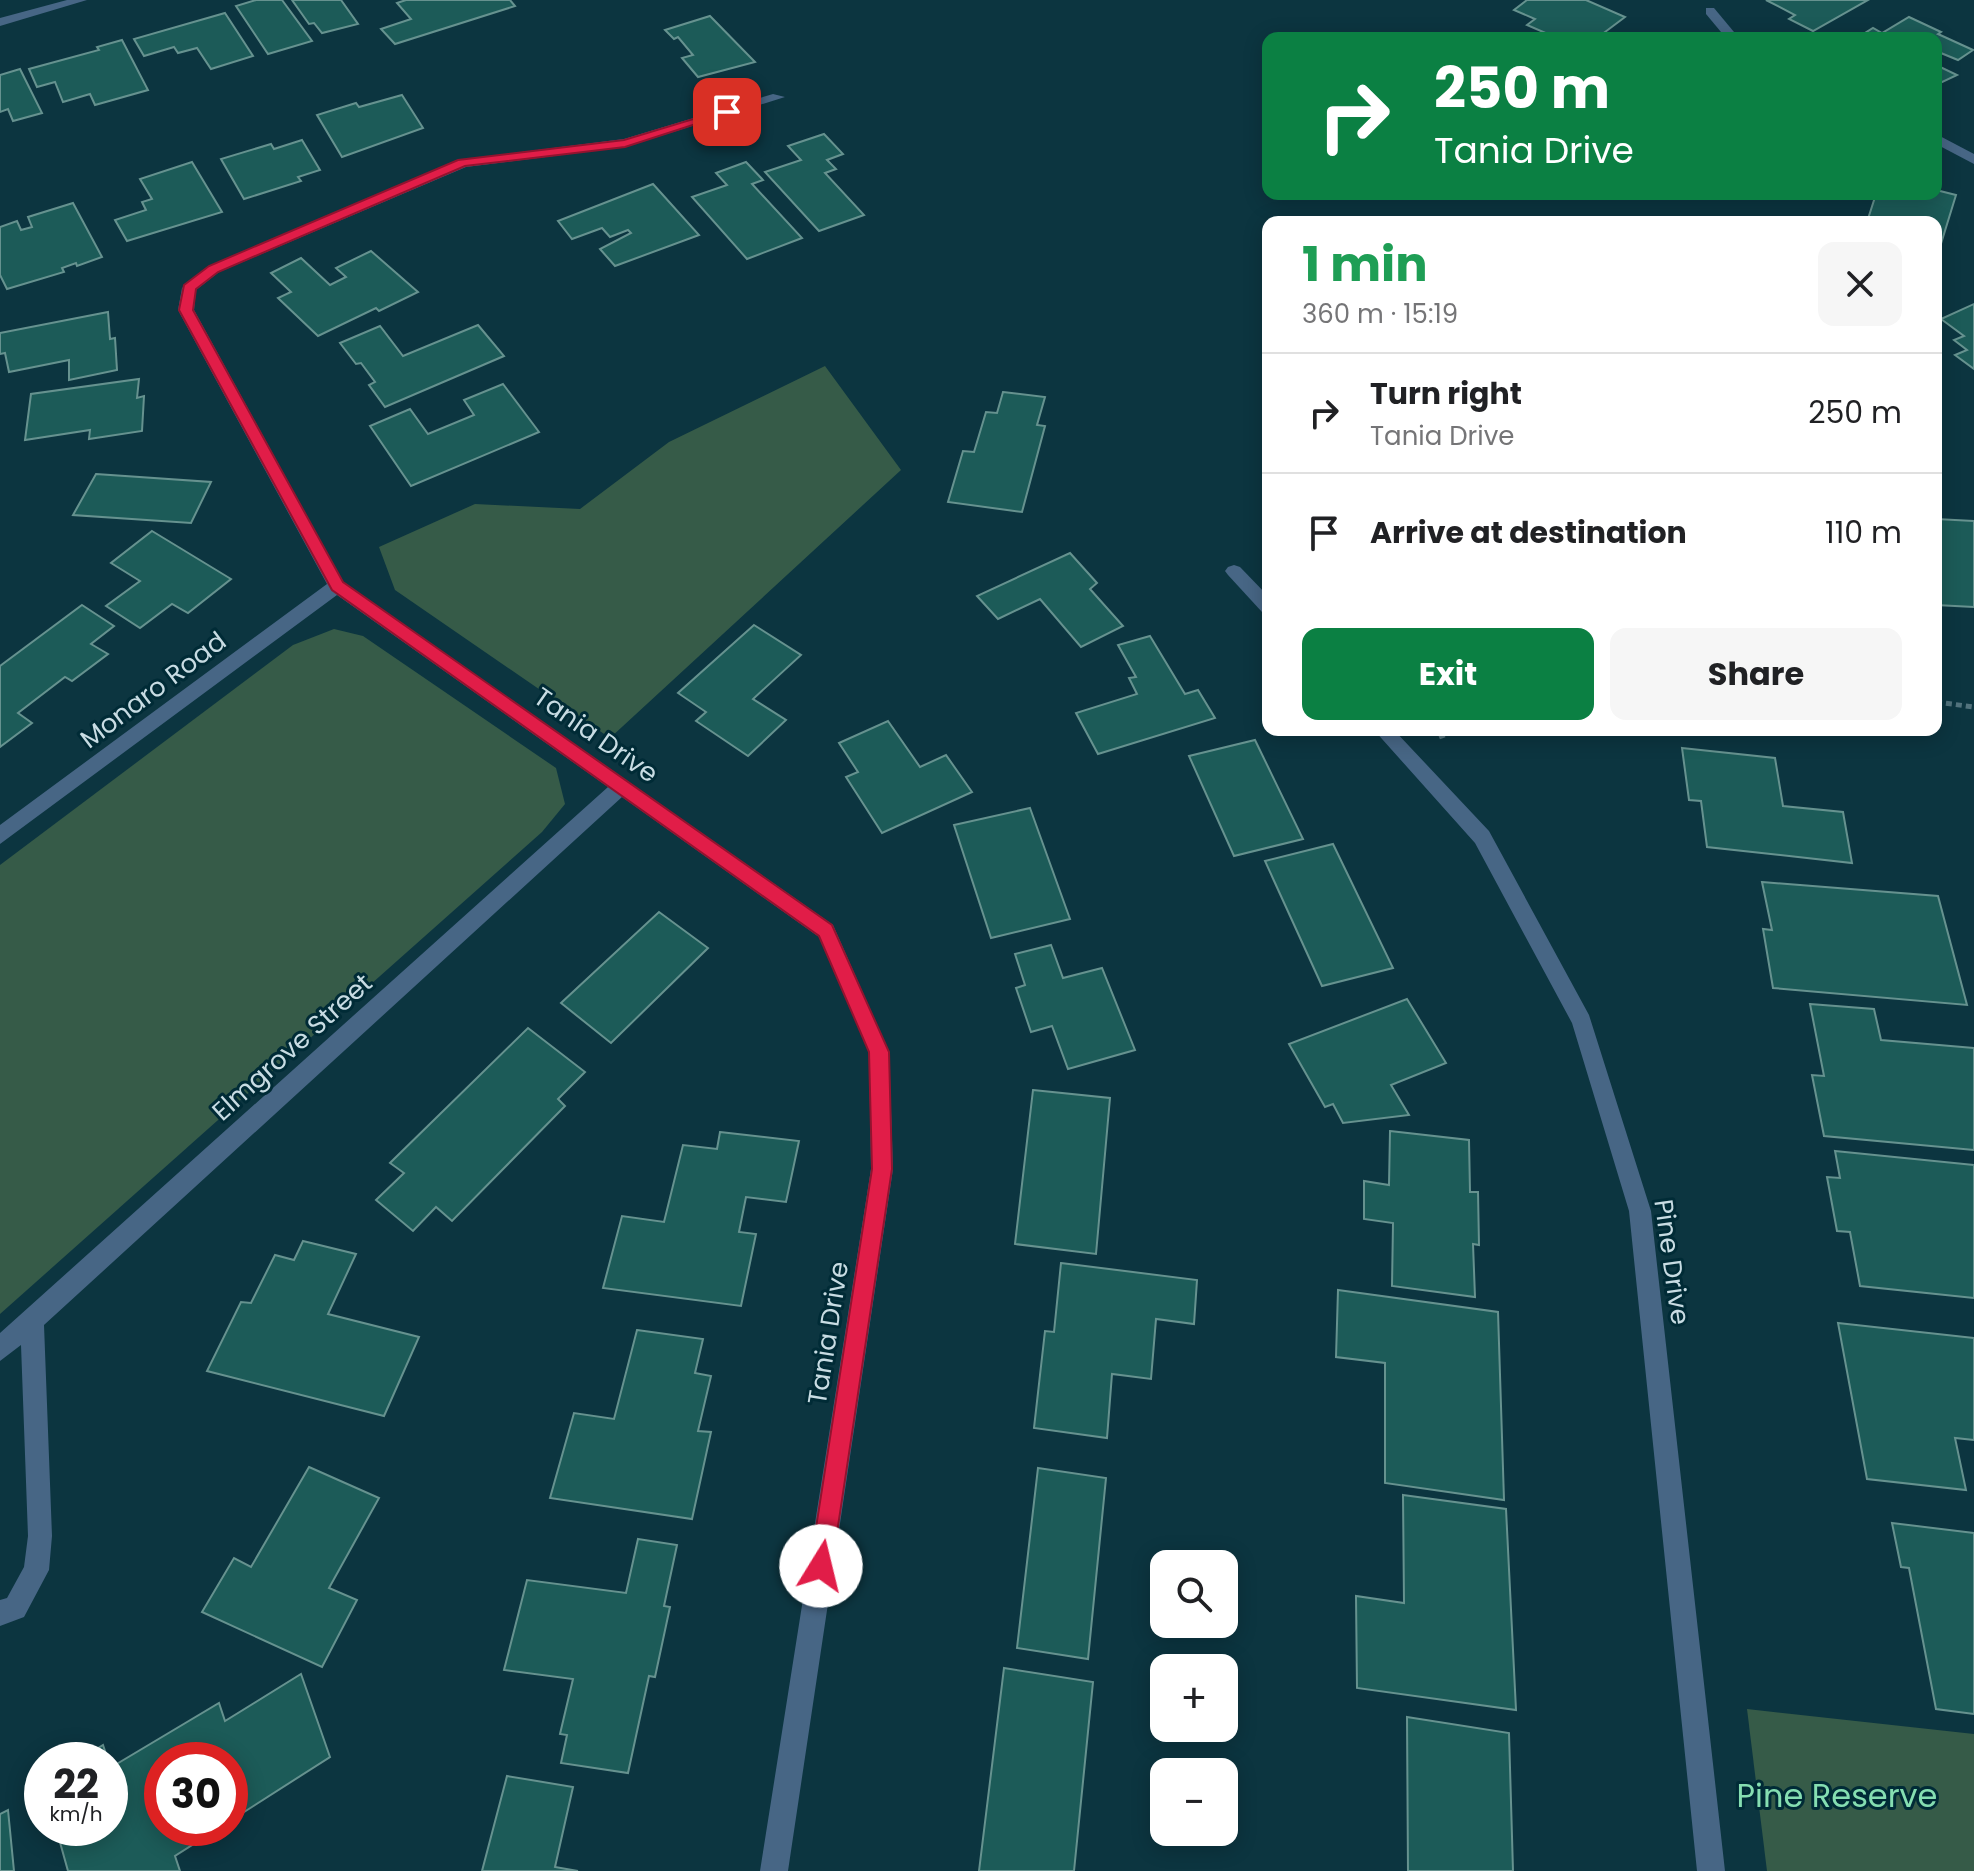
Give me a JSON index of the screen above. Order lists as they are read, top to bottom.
{
  "streets": {
    "street": [
      "Monaro Road",
      "Tania Drive",
      "Elmgrove Street",
      "Pine Drive"
    ]
  },
  "crossings": [
    ["Monaro Road", "Tania Drive"],
    ["Tania Drive", "Elmgrove Street"]
  ],
  "parks": ["Pine Reserve"],
  "page": {
    "turn": ["250 m", "Tania Drive"],
    "heading": ["1 min", "360 m · 15:19"],
    "list": [
      {
        "name": "Turn right",
        "note": "Tania Drive",
        "value": "250 m"
      },
      {
        "name": "Arrive at destination",
        "value": "110 m"
      }
    ],
    "buttons": ["Exit", "Share"],
    "map_buttons": ["+", "−"],
    "speed": "22 km/h",
    "limit": "30"
  }
}
